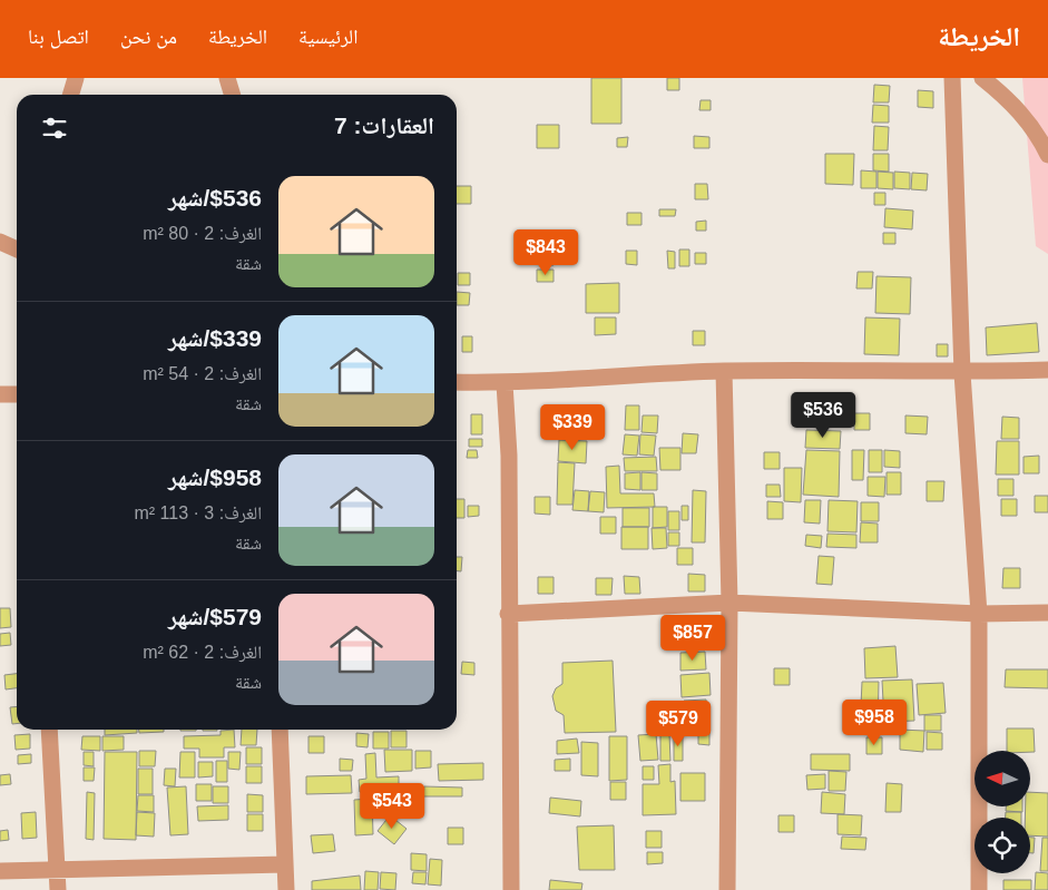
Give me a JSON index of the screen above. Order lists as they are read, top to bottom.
{
  "north": "left",
  "page": {
    "header": "الخريطة",
    "nav": [
      "الرئيسية",
      "الخريطة",
      "من نحن",
      "اتصل بنا"
    ],
    "heading": "العقارات: 7",
    "list": [
      {
        "name": "$536/شهر",
        "note": "الغرف: 2 · 80 m² · شقة"
      },
      {
        "name": "$339/شهر",
        "note": "الغرف: 2 · 54 m² · شقة"
      },
      {
        "name": "$958/شهر",
        "note": "الغرف: 3 · 113 m² · شقة"
      },
      {
        "name": "$579/شهر",
        "note": "الغرف: 2 · 62 m² · شقة"
      }
    ],
    "price": [
      "$843",
      "$536",
      "$339",
      "$857",
      "$958",
      "$579",
      "$543"
    ]
  }
}
